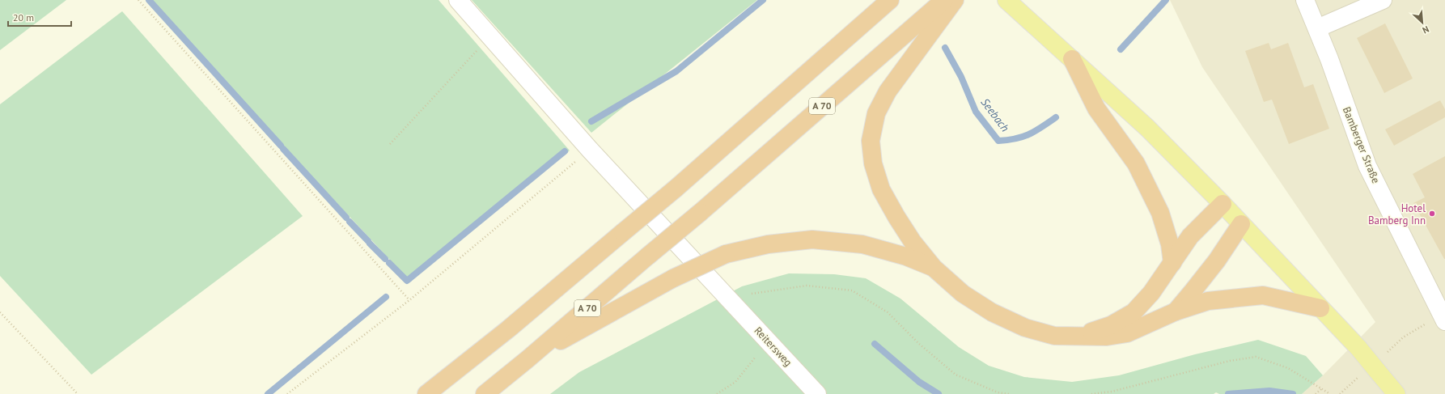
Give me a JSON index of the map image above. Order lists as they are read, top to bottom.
{
  "streets": {
    "highway": ["A 70"],
    "street": ["Bamberger Straße", "Reitersweg"]
  },
  "water": ["Seebach"],
  "places": ["Hotel Bamberg Inn"],
  "scale_bar": "20 m",
  "north": "bottom right"
}
